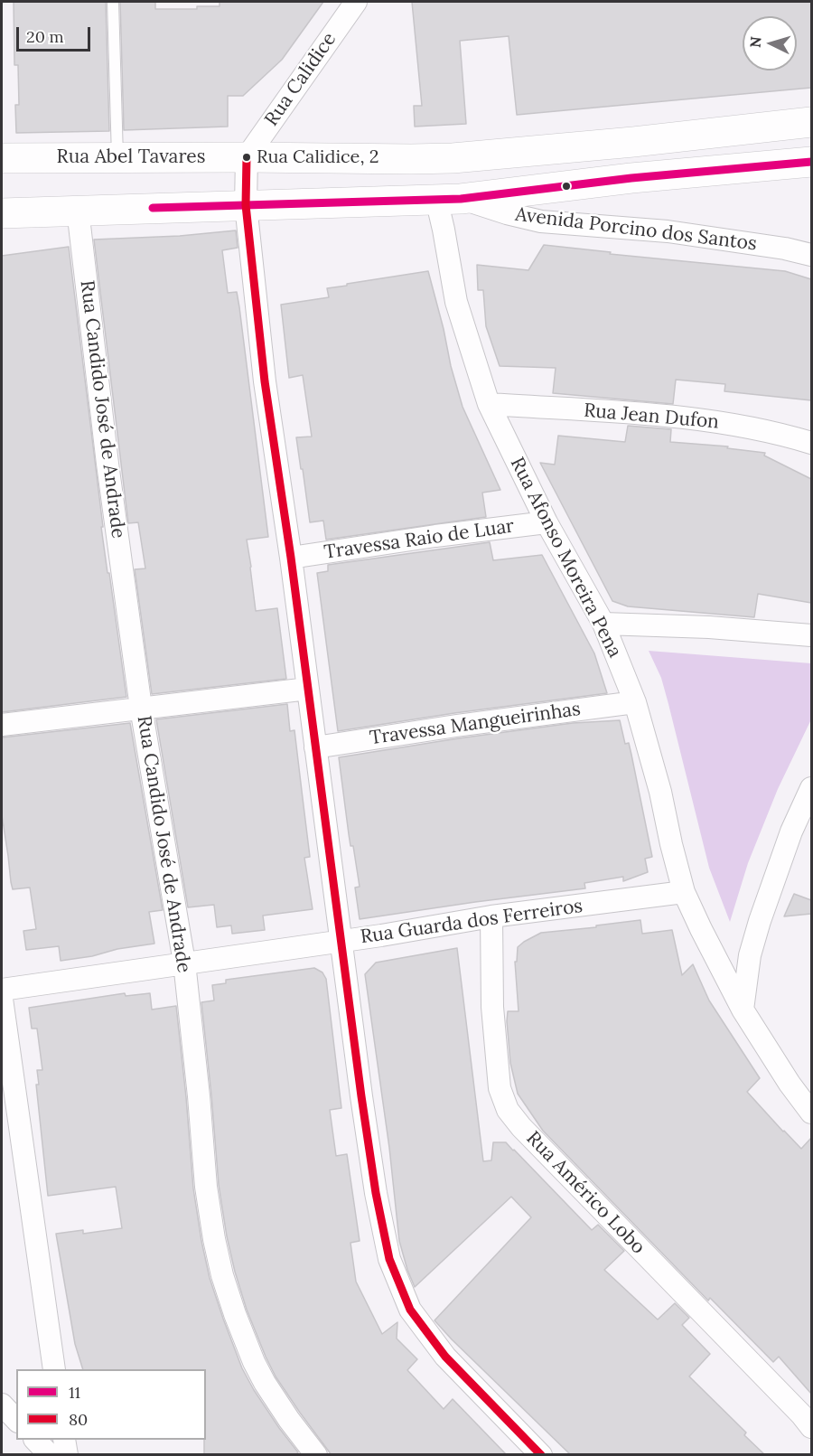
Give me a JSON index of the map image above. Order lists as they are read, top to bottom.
{
  "streets": {
    "main road": ["Rua Abel Tavares"],
    "street": [
      "Rua Calidice",
      "Avenida Porcino dos Santos",
      "Rua Candido José de Andrade",
      "Rua Jean Dufon",
      "Travessa Raio de Luar",
      "Rua Afonso Moreira Pena",
      "Travessa Mangueirinhas",
      "Rua Guarda dos Ferreiros",
      "Rua Américo Lobo"
    ]
  },
  "crossings": [
    ["Rua Calidice", "Rua Abel Tavares"],
    ["Avenida Porcino dos Santos", "Rua Afonso Moreira Pena"],
    ["Rua Candido José de Andrade", "Rua Guarda dos Ferreiros"],
    ["Rua Jean Dufon", "Rua Afonso Moreira Pena"],
    ["Travessa Raio de Luar", "Rua Afonso Moreira Pena"],
    ["Rua Afonso Moreira Pena", "Travessa Mangueirinhas"],
    ["Rua Afonso Moreira Pena", "Rua Guarda dos Ferreiros"],
    ["Rua Guarda dos Ferreiros", "Rua Américo Lobo"]
  ],
  "places": ["Rua Calidice, 2"],
  "lines": ["transit line 80", "transit line 11"],
  "legend": ["11", "80"],
  "scale_bar": "20 m",
  "north": "left"
}
